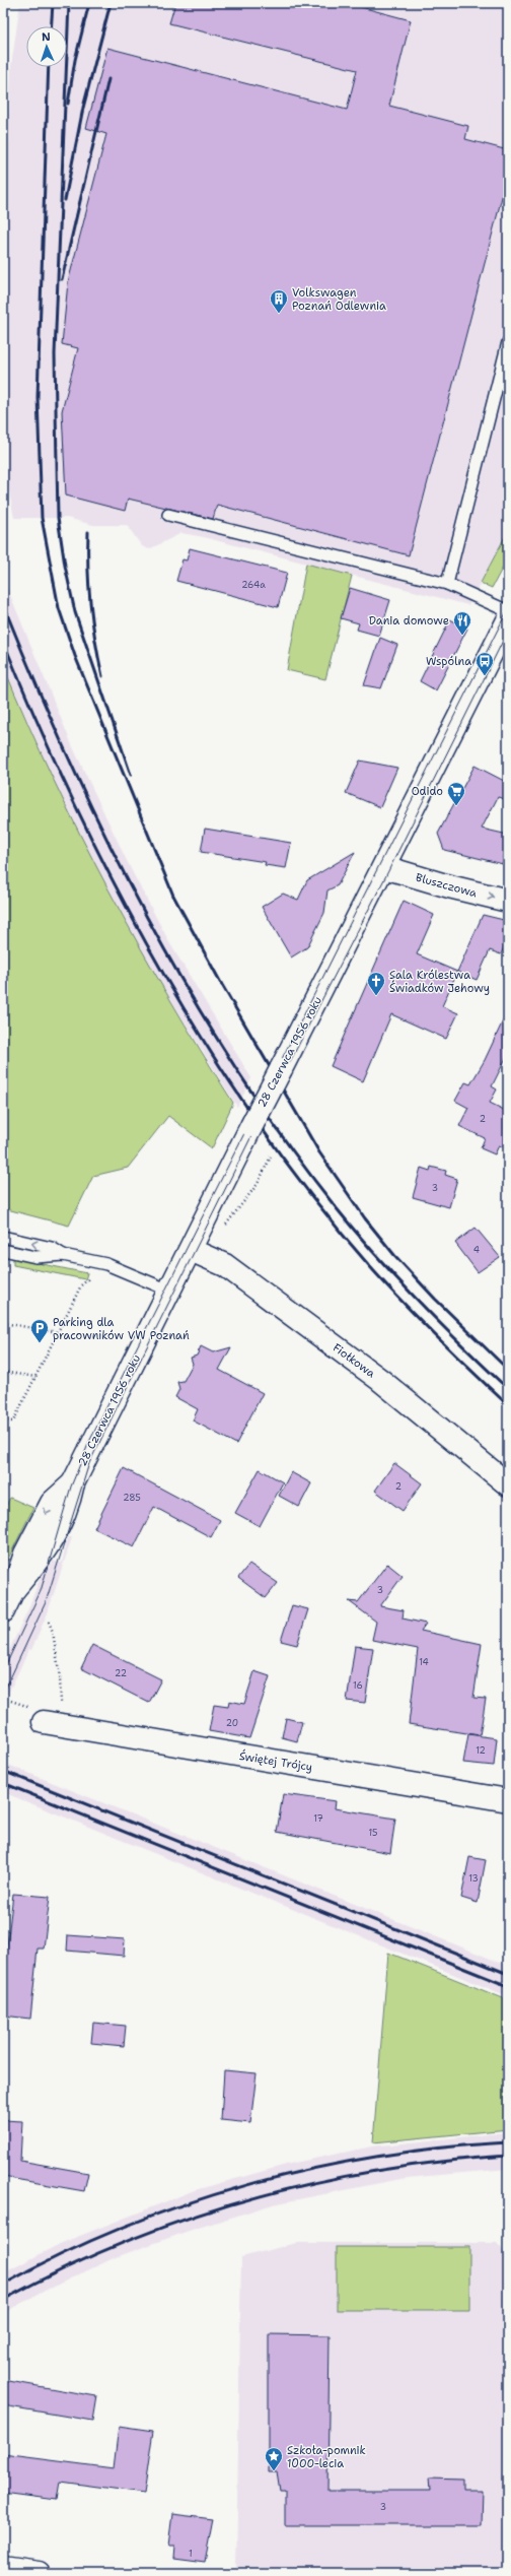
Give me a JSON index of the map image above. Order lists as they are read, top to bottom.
{
  "streets": {
    "street": [
      "Bluszczowa",
      "28 Czerwca 1956 roku",
      "Fiołkowa",
      "Świętej Trójcy"
    ]
  },
  "crossings": [
    ["Bluszczowa", "28 Czerwca 1956 roku"],
    ["28 Czerwca 1956 roku", "Fiołkowa"]
  ],
  "one_way": ["Bluszczowa"],
  "places": {
    "building": ["Volkswagen Poznań Odlewnia"],
    "restaurant": ["Dania domowe"],
    "bus stop": ["Wspólna"],
    "supermarket": ["Odido"],
    "church": ["Sala Królestwa Świadków Jehowy"],
    "parking": ["Parking dla pracowników VW Poznań"],
    "place": ["Szkoła-pomnik 1000-lecia"]
  },
  "house_numbers": [
    "264a",
    "2",
    "3",
    "4",
    "2",
    "285",
    "3",
    "14",
    "22",
    "16",
    "20",
    "12",
    "17",
    "15",
    "13",
    "3",
    "1"
  ],
  "north": "top"
}
